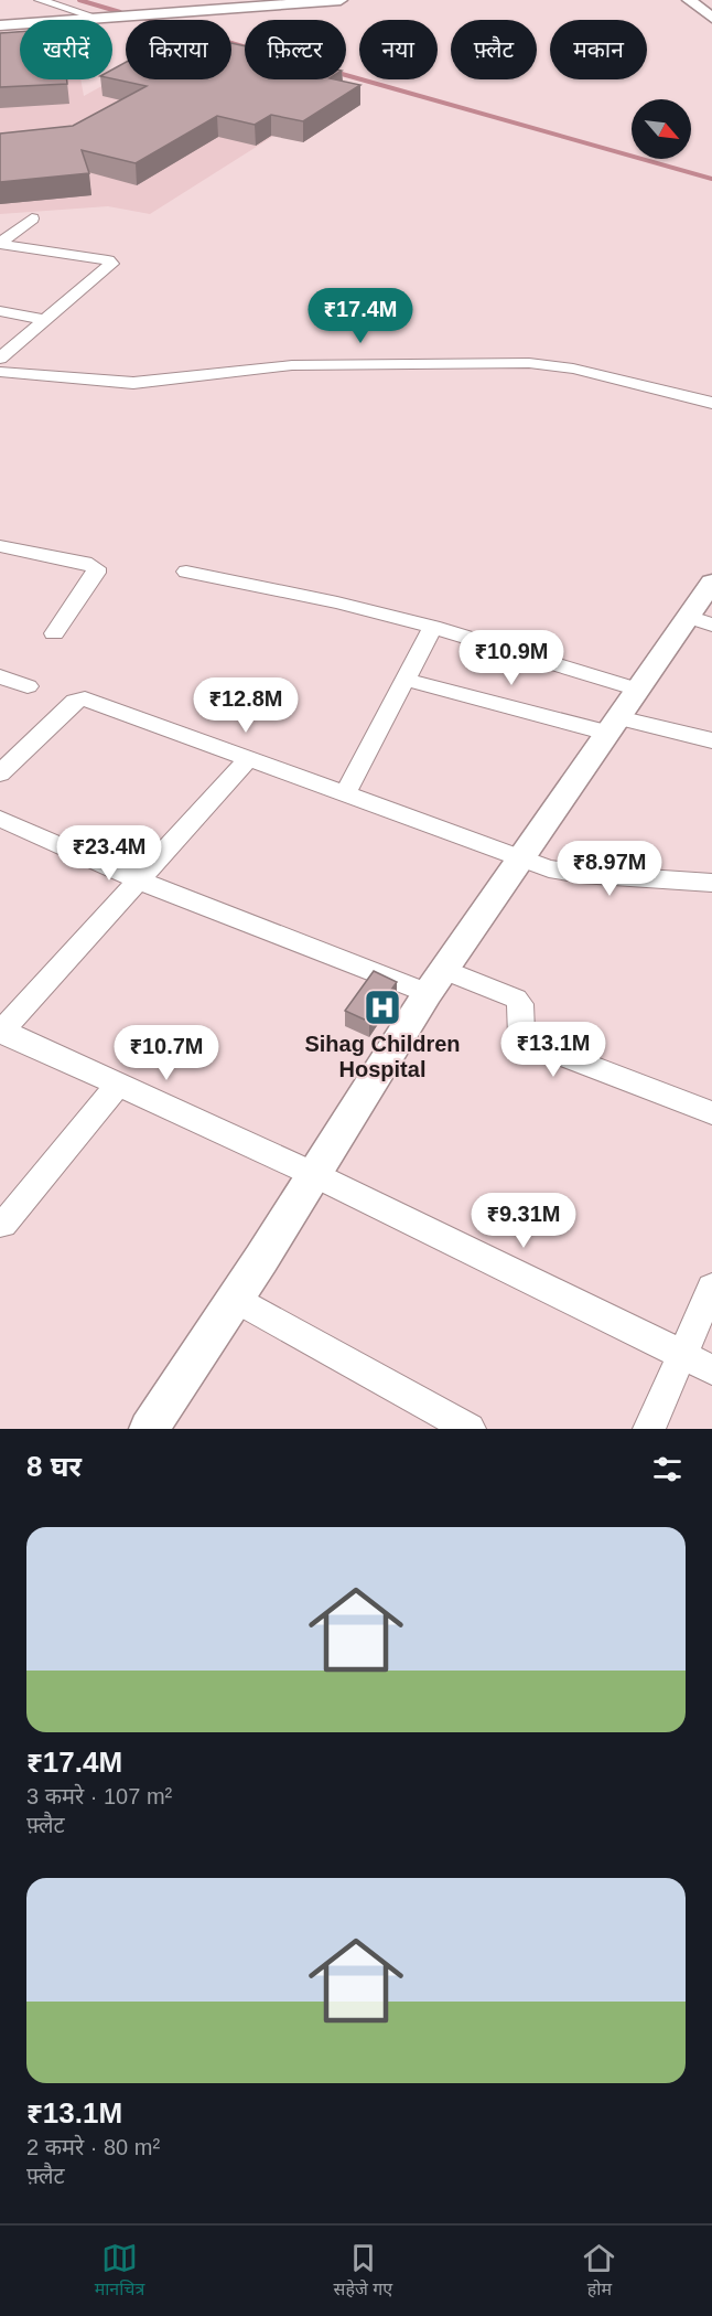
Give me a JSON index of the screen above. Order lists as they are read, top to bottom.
{
  "places": {
    "hospital": ["Sihag Children Hospital"]
  },
  "north": "bottom right",
  "page": {
    "chip": [
      "खरीदें",
      "किराया",
      "फ़िल्टर",
      "नया",
      "फ़्लैट",
      "मकान"
    ],
    "price": [
      "₹17.4M",
      "₹10.9M",
      "₹12.8M",
      "₹23.4M",
      "₹8.97M",
      "₹13.1M",
      "₹10.7M",
      "₹9.31M"
    ],
    "heading": "8 घर",
    "list": [
      {
        "name": "₹17.4M",
        "note": "3 कमरे · 107 m² · फ़्लैट"
      },
      {
        "name": "₹13.1M",
        "note": "2 कमरे · 80 m² · फ़्लैट"
      }
    ],
    "tabs": ["मानचित्र", "सहेजे गए", "होम"]
  }
}
